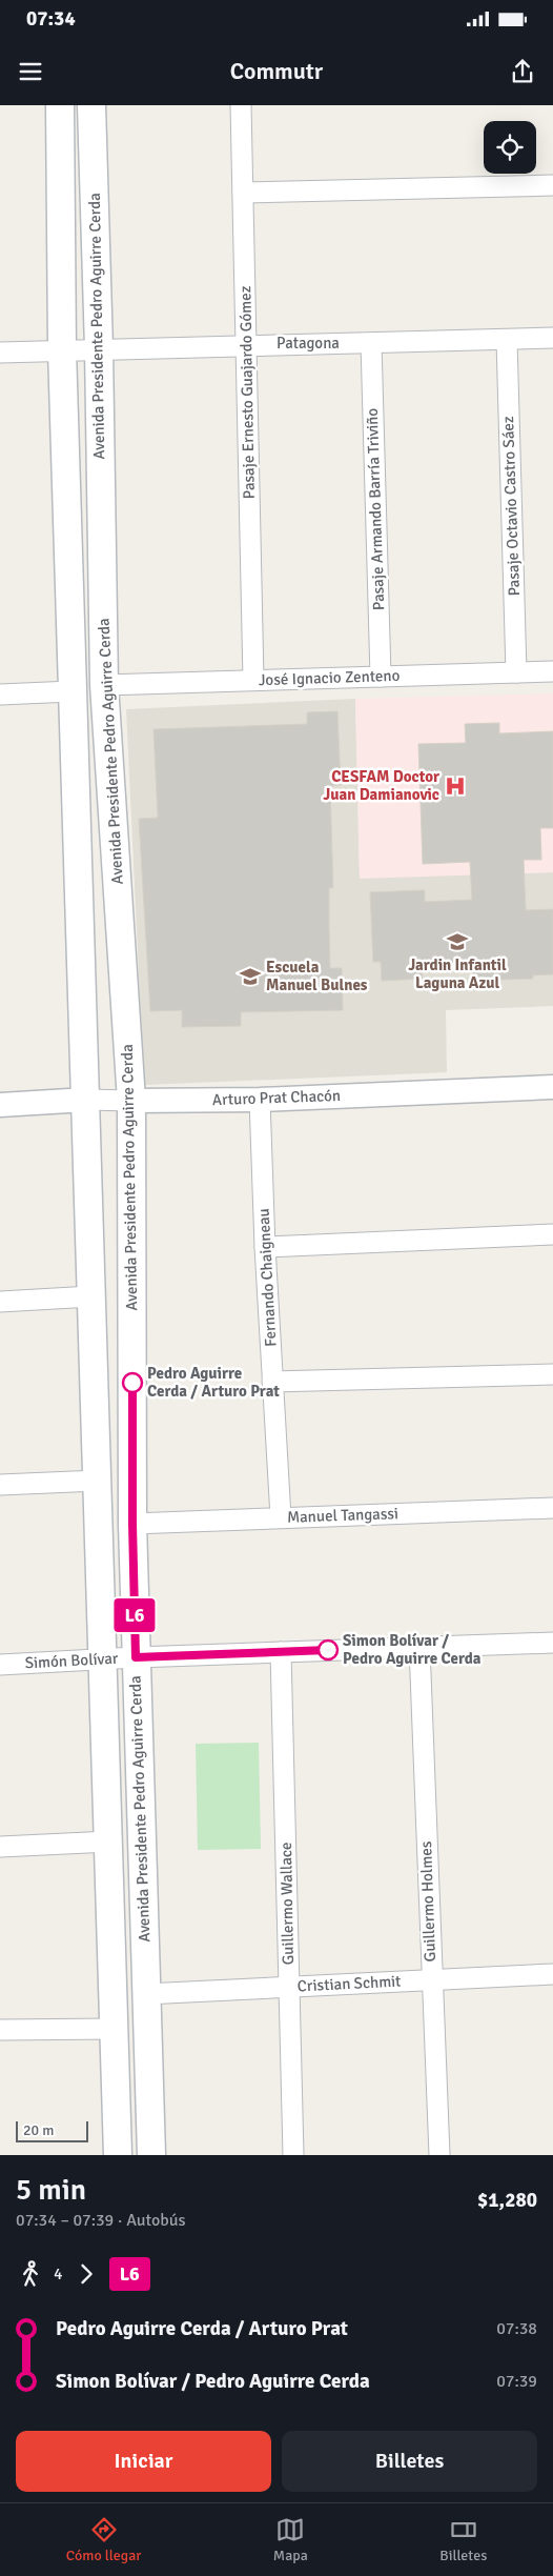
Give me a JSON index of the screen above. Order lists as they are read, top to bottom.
{
  "streets": {
    "main road": ["Avenida Presidente Pedro Aguirre Cerda"],
    "street": [
      "Patagona",
      "Pasaje Ernesto Guajardo Gómez",
      "Pasaje Octavio Castro Sáez",
      "Pasaje Armando Barría Triviño",
      "José Ignacio Zenteno",
      "Arturo Prat Chacón",
      "Fernando Chaigneau",
      "Manuel Tangassi",
      "Simón Bolívar",
      "Guillermo Holmes",
      "Guillermo Wallace",
      "Cristian Schmit"
    ]
  },
  "crossings": [
    ["Avenida Presidente Pedro Aguirre Cerda", "Patagona"],
    ["Avenida Presidente Pedro Aguirre Cerda", "José Ignacio Zenteno"],
    ["Avenida Presidente Pedro Aguirre Cerda", "Arturo Prat Chacón"],
    ["Avenida Presidente Pedro Aguirre Cerda", "Manuel Tangassi"],
    ["Avenida Presidente Pedro Aguirre Cerda", "Simón Bolívar"],
    ["Avenida Presidente Pedro Aguirre Cerda", "Cristian Schmit"],
    ["Patagona", "Pasaje Ernesto Guajardo Gómez"],
    ["Patagona", "Pasaje Octavio Castro Sáez"],
    ["Patagona", "Pasaje Armando Barría Triviño"],
    ["Pasaje Ernesto Guajardo Gómez", "José Ignacio Zenteno"],
    ["Pasaje Octavio Castro Sáez", "José Ignacio Zenteno"],
    ["Pasaje Armando Barría Triviño", "José Ignacio Zenteno"],
    ["Arturo Prat Chacón", "Fernando Chaigneau"],
    ["Fernando Chaigneau", "Manuel Tangassi"],
    ["Simón Bolívar", "Guillermo Holmes"],
    ["Simón Bolívar", "Guillermo Wallace"],
    ["Guillermo Holmes", "Cristian Schmit"],
    ["Guillermo Wallace", "Cristian Schmit"]
  ],
  "places": {
    "hospital": ["CESFAM Doctor Juan Damianovic"],
    "school or university": ["Jardin Infantil Laguna Azul", "Escuela Manuel Bulnes"],
    "other": ["Pedro Aguirre Cerda / Arturo Prat", "Simon Bolívar / Pedro Aguirre Cerda"]
  },
  "lines": ["bus line L6"],
  "scale_bar": "20 m",
  "page": {
    "status": "07:34",
    "header": "Commutr",
    "on_map": "L6",
    "scale": "20 m",
    "heading": ["5 min", "07:34 – 07:39 · Autobús", "$1,280"],
    "legs": ["4", "L6"],
    "list": [
      {
        "name": "Pedro Aguirre Cerda / Arturo Prat",
        "value": "07:38"
      },
      {
        "name": "Simon Bolívar / Pedro Aguirre Cerda",
        "value": "07:39"
      }
    ],
    "buttons": ["Iniciar", "Billetes"],
    "tabs": ["Cómo llegar", "Mapa", "Billetes"]
  }
}
